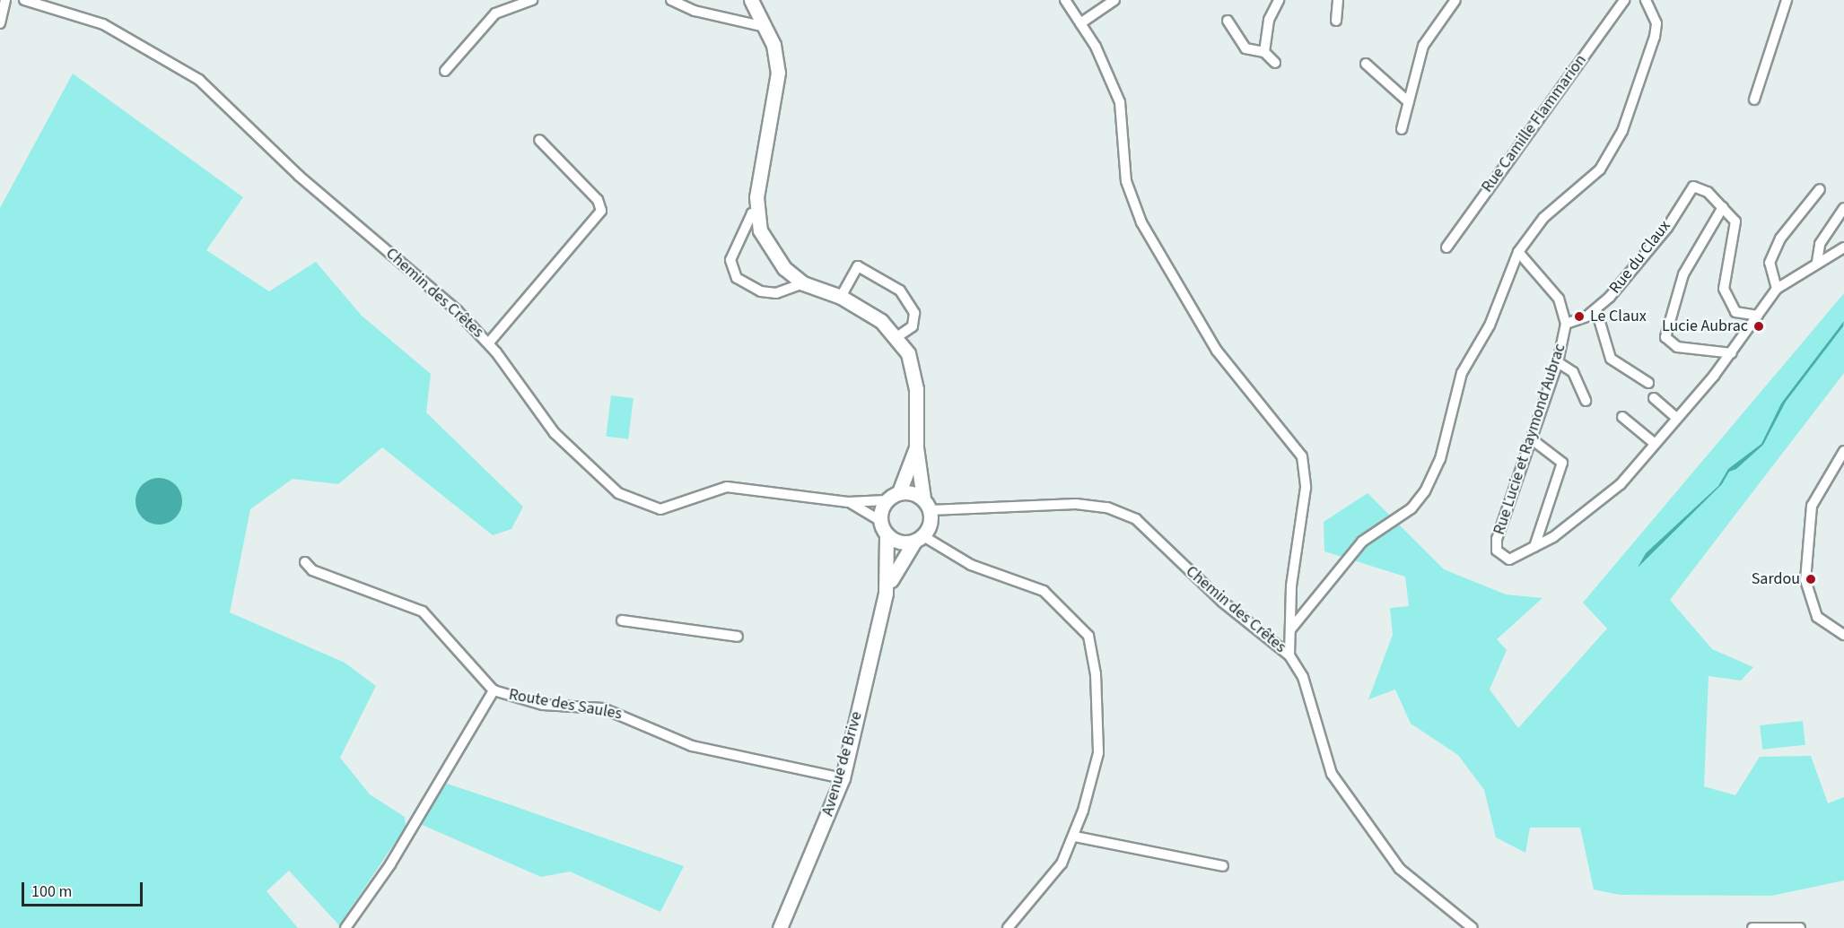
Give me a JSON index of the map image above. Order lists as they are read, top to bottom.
{
  "streets": {
    "street": [
      "Rue Camille Flammarion",
      "Rue du Claux",
      "Chemin des Crêtes",
      "Rue Lucie et Raymond Aubrac",
      "Route des Saules",
      "Avenue de Brive"
    ]
  },
  "crossings": [
    ["Rue du Claux", "Rue Lucie et Raymond Aubrac"],
    ["Route des Saules", "Avenue de Brive"]
  ],
  "places": ["Le Claux", "Lucie Aubrac", "Sardou"],
  "scale_bar": "100 m"
}
